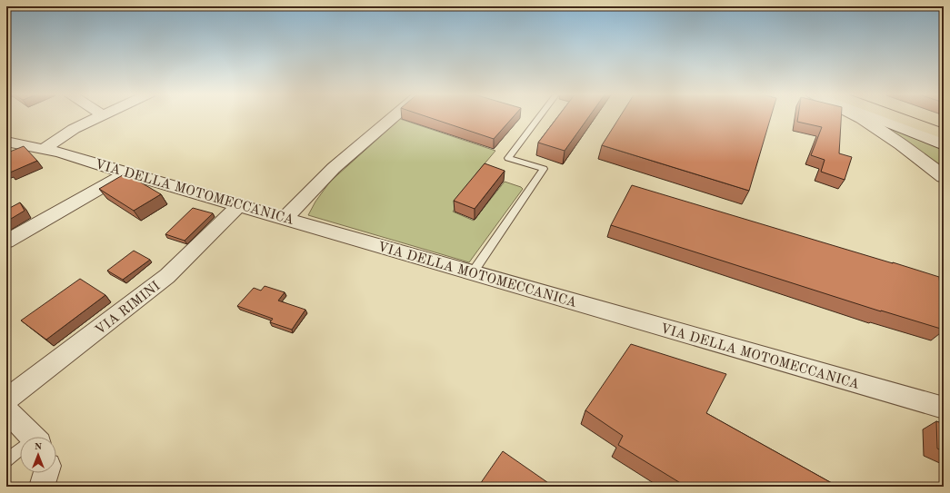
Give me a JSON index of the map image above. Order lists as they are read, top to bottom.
{
  "streets": {
    "street": ["VIA DELLA MOTOMECCANICA", "VIA RIMINI"]
  },
  "crossings": [
    ["VIA DELLA MOTOMECCANICA", "VIA RIMINI"]
  ],
  "north": "top"
}
